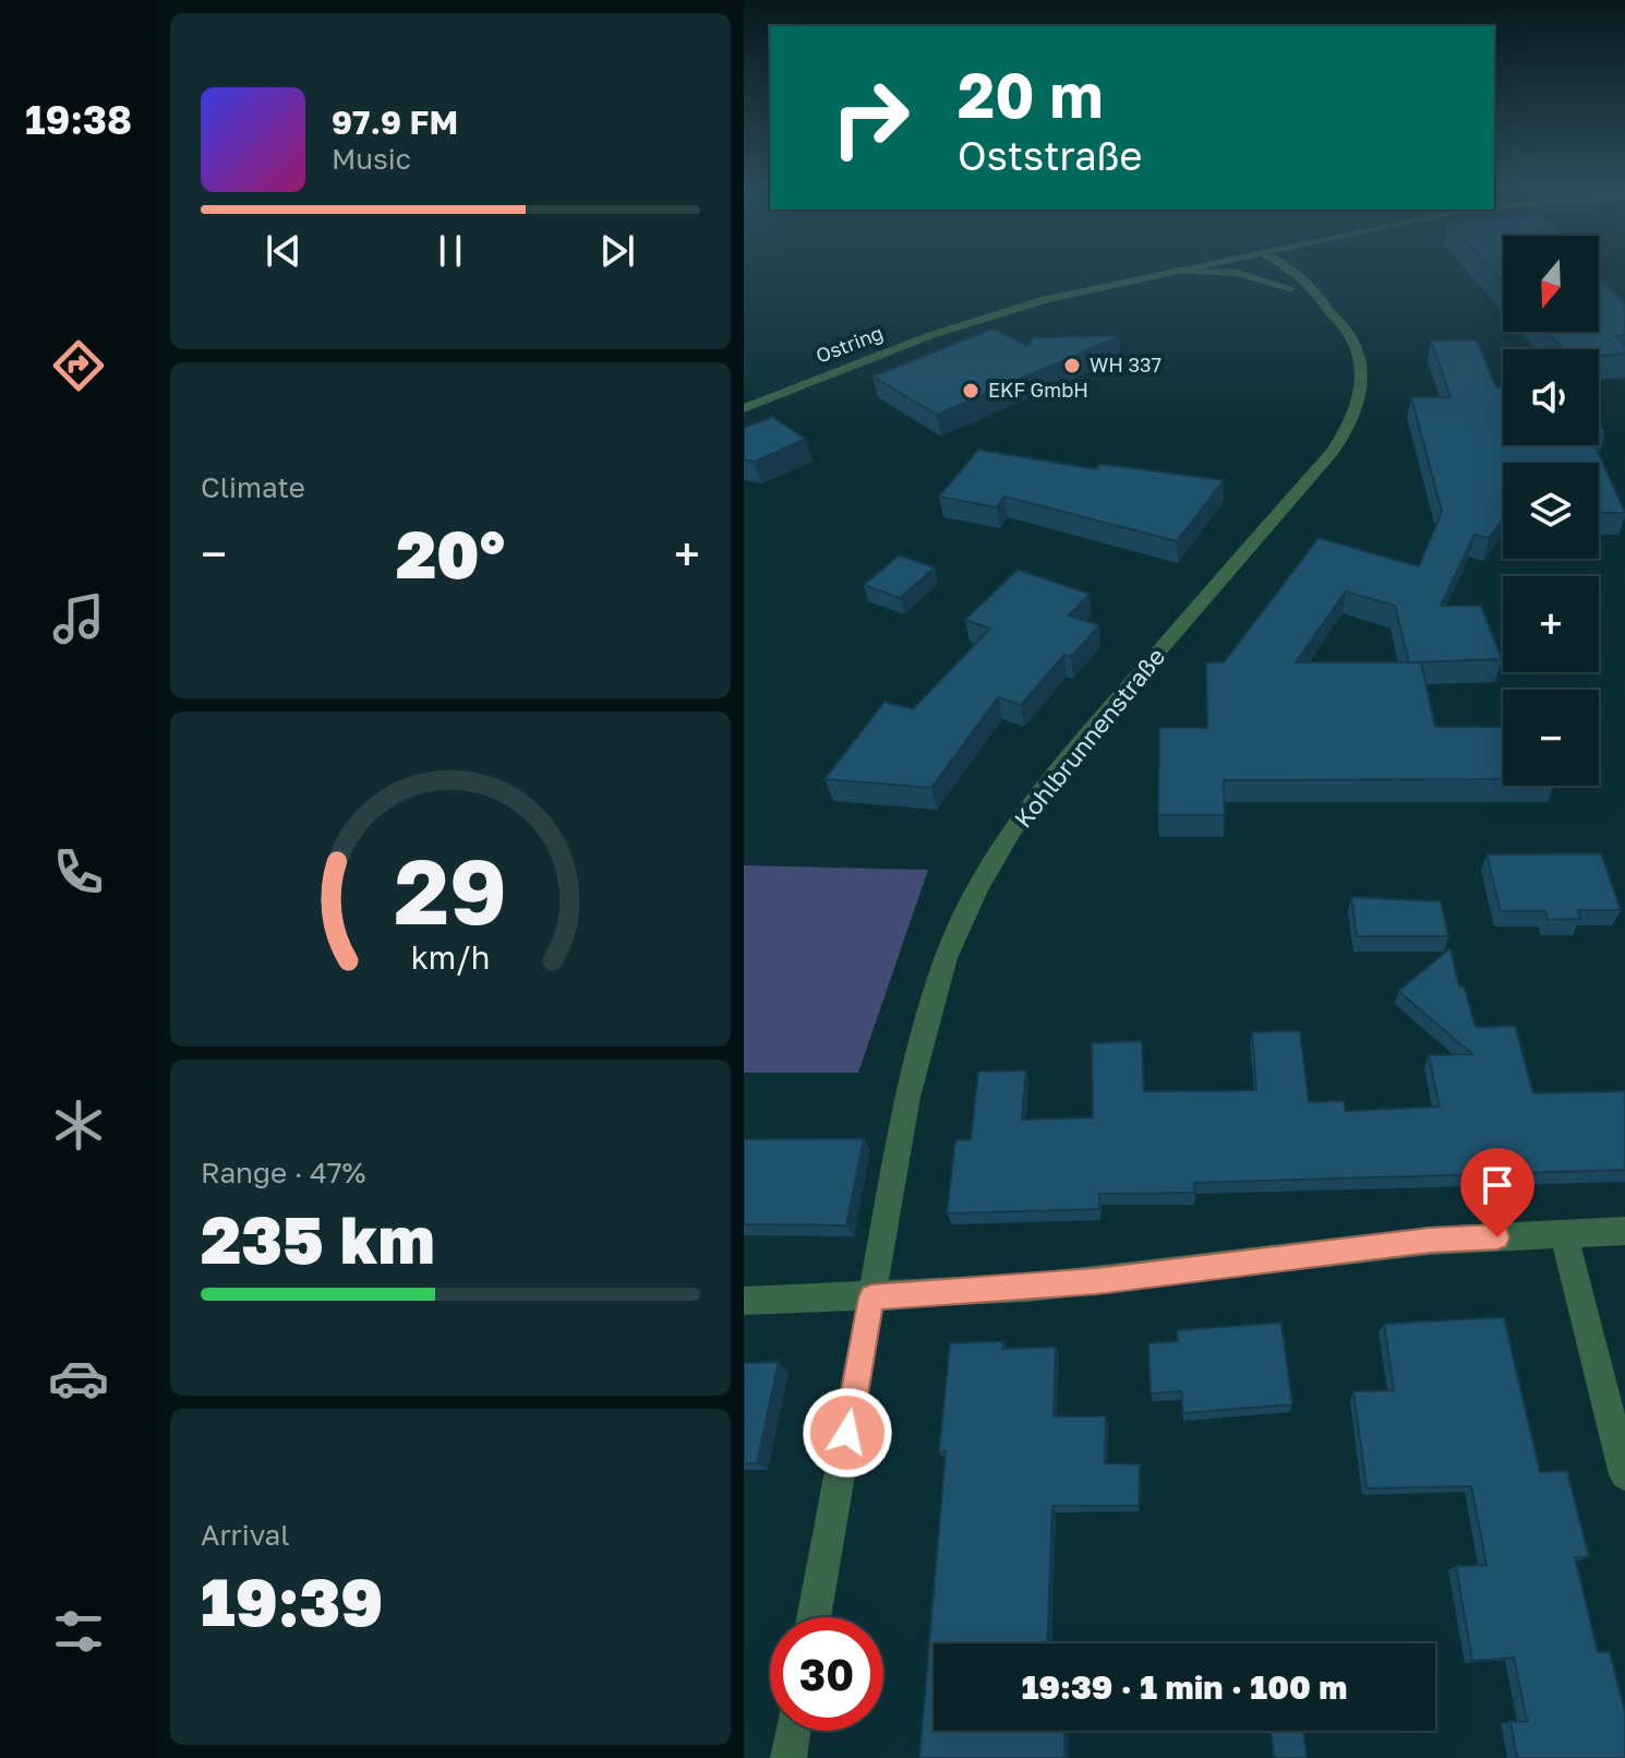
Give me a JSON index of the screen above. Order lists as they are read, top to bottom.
{
  "streets": {
    "street": ["Ostring", "Kohlbrunnenstraße"]
  },
  "places": ["WH 337", "EKF GmbH"],
  "north": "bottom",
  "page": {
    "tabs": "19:38",
    "turn": ["20 m", "Oststraße"],
    "song": ["97.9 FM", "Music"],
    "map_buttons": ["+", "−"],
    "tile": [
      "Climate",
      ["Range · 47%", "235 km"],
      ["Arrival", "19:39"]
    ],
    "heat": ["−", "20°", "+"],
    "limit": "30",
    "trip": "19:39 · 1 min · 100 m",
    "gauge": ["29", "km/h"]
  }
}
